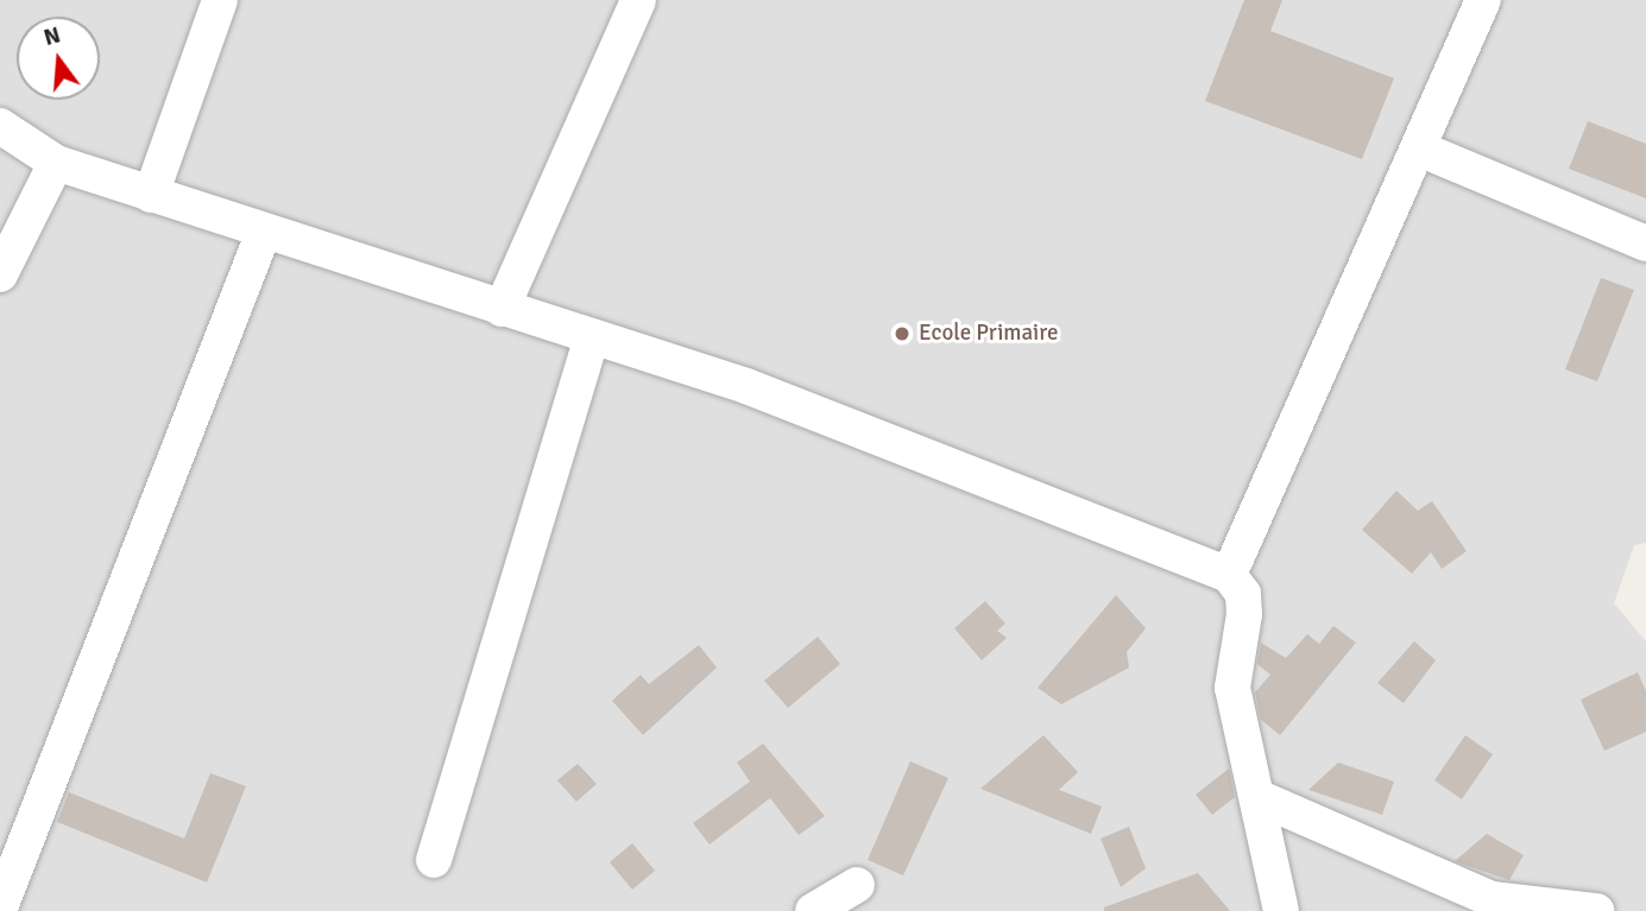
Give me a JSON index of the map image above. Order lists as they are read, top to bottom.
{
  "places": ["Ecole Primaire"],
  "north": "top"
}
